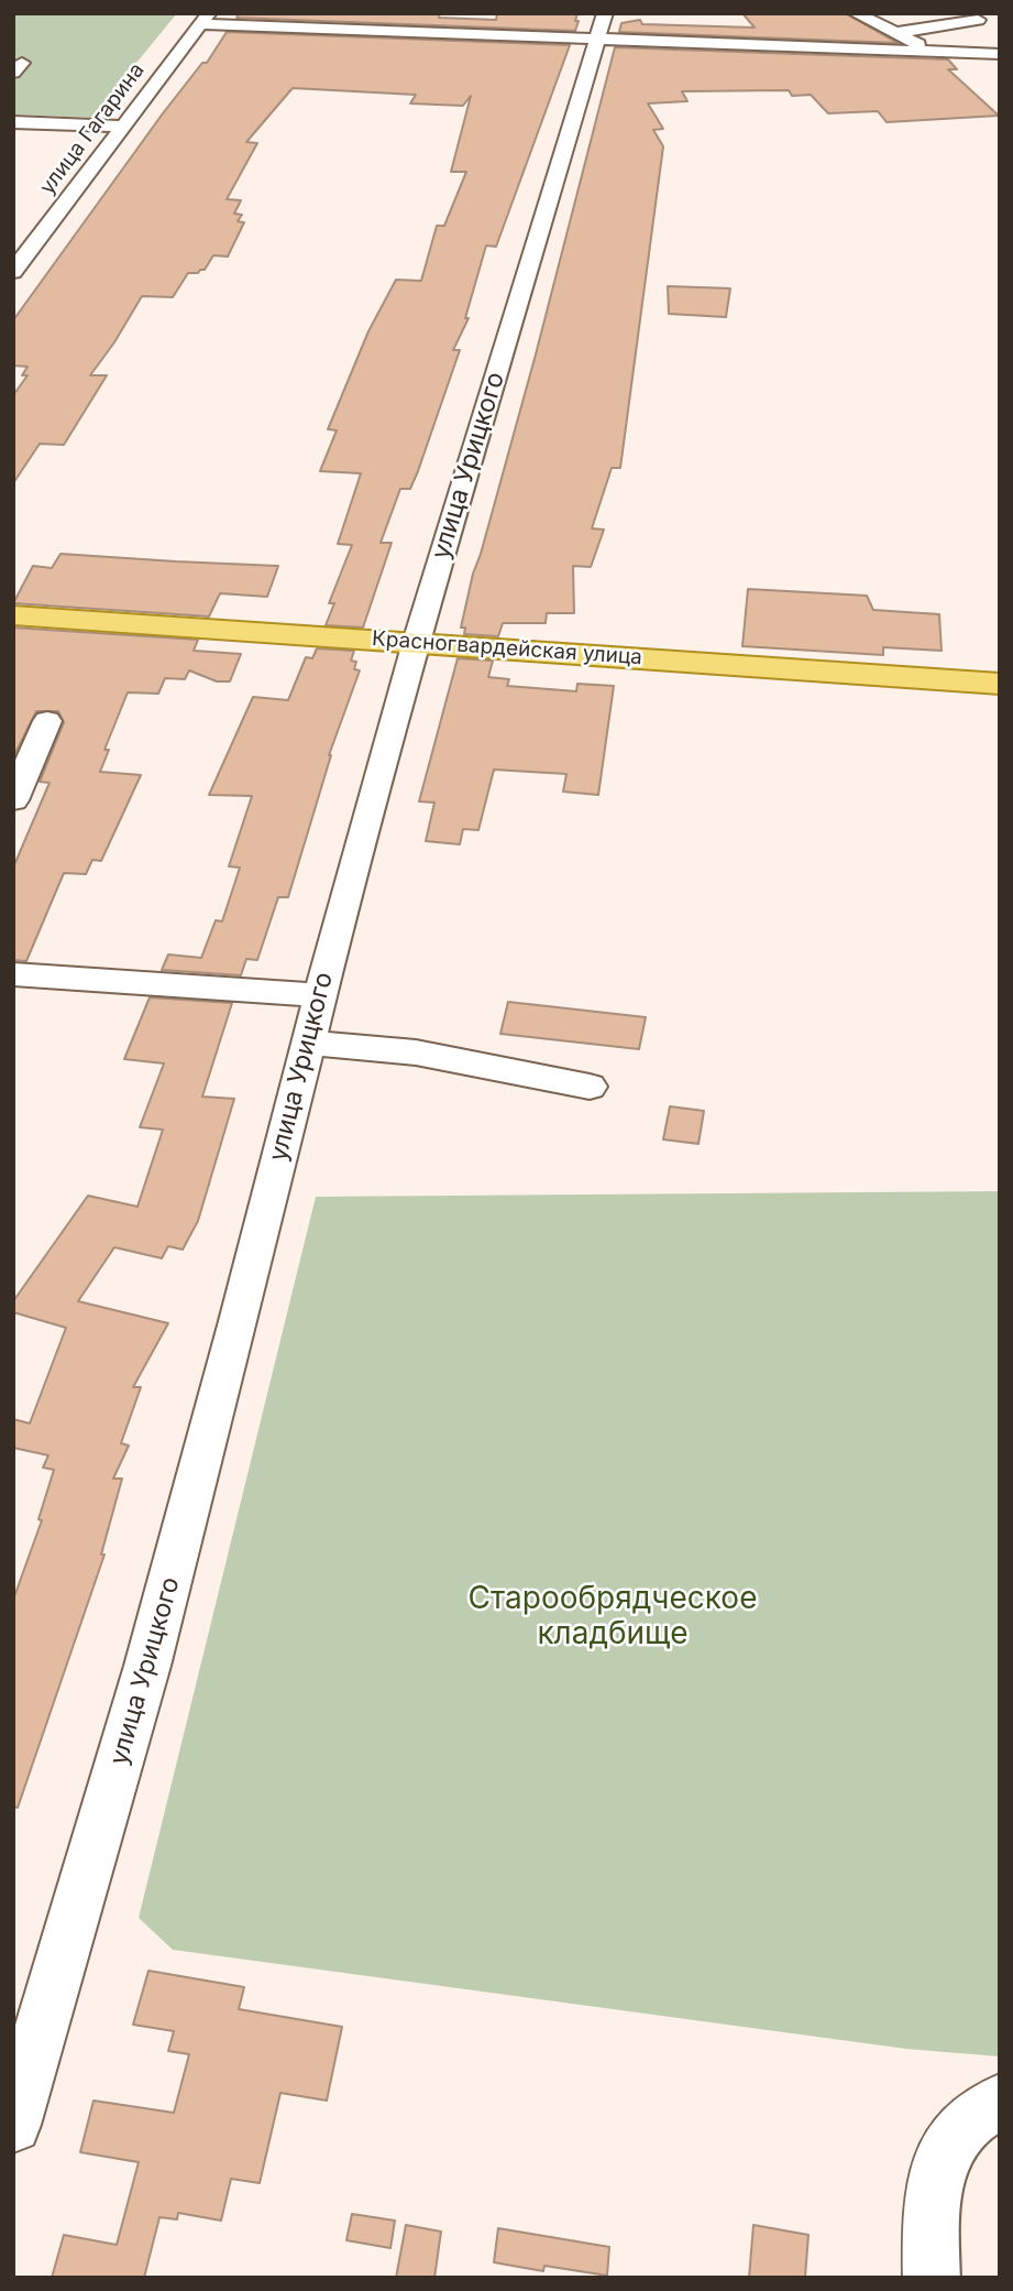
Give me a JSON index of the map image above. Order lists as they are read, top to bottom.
{
  "streets": {
    "main road": ["Красногвардейская улица"],
    "street": ["улица Гагарина", "улица Урицкого"]
  },
  "crossings": [
    ["улица Урицкого", "Красногвардейская улица"]
  ],
  "parks": ["Старообрядческое кладбище"]
}
